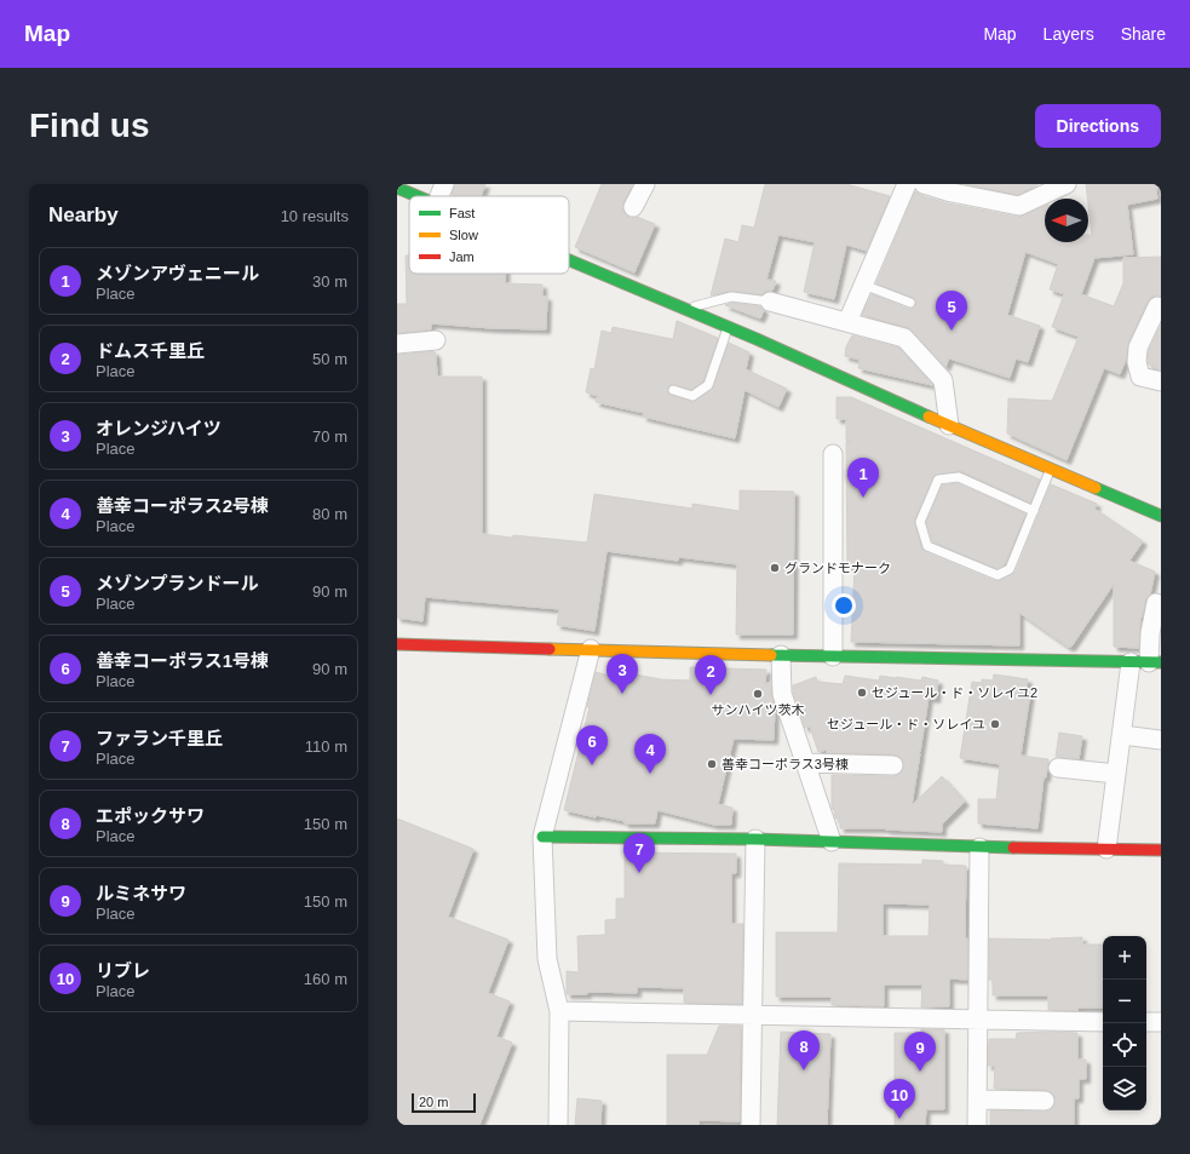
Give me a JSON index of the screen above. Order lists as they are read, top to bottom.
{
  "places": [
    "グランドモナーク",
    "セジュール・ド・ソレイユ2",
    "サンハイツ茨木",
    "セジュール・ド・ソレイユ",
    "善幸コーポラス3号棟"
  ],
  "legend": ["Fast", "Slow", "Jam"],
  "scale_bar": "20 m",
  "north": "left",
  "page": {
    "header": "Map",
    "nav": ["Map", "Layers", "Share"],
    "buttons": "Directions",
    "title": "Find us",
    "heading": ["Nearby", "10 results"],
    "list": [
      {
        "mark": "1",
        "name": "メゾンアヴェニール",
        "note": "Place",
        "value": "30 m"
      },
      {
        "mark": "2",
        "name": "ドムス千里丘",
        "note": "Place",
        "value": "50 m"
      },
      {
        "mark": "3",
        "name": "オレンジハイツ",
        "note": "Place",
        "value": "70 m"
      },
      {
        "mark": "4",
        "name": "善幸コーポラス2号棟",
        "note": "Place",
        "value": "80 m"
      },
      {
        "mark": "5",
        "name": "メゾンプランドール",
        "note": "Place",
        "value": "90 m"
      },
      {
        "mark": "6",
        "name": "善幸コーポラス1号棟",
        "note": "Place",
        "value": "90 m"
      },
      {
        "mark": "7",
        "name": "ファラン千里丘",
        "note": "Place",
        "value": "110 m"
      },
      {
        "mark": "8",
        "name": "エポックサワ",
        "note": "Place",
        "value": "150 m"
      },
      {
        "mark": "9",
        "name": "ルミネサワ",
        "note": "Place",
        "value": "150 m"
      },
      {
        "mark": "10",
        "name": "リブレ",
        "note": "Place",
        "value": "160 m"
      }
    ],
    "pins": [
      "5",
      "1",
      "3",
      "2",
      "6",
      "4",
      "7",
      "8",
      "9",
      "10"
    ],
    "map_buttons": ["+", "−"],
    "scale": "20 m"
  }
}
